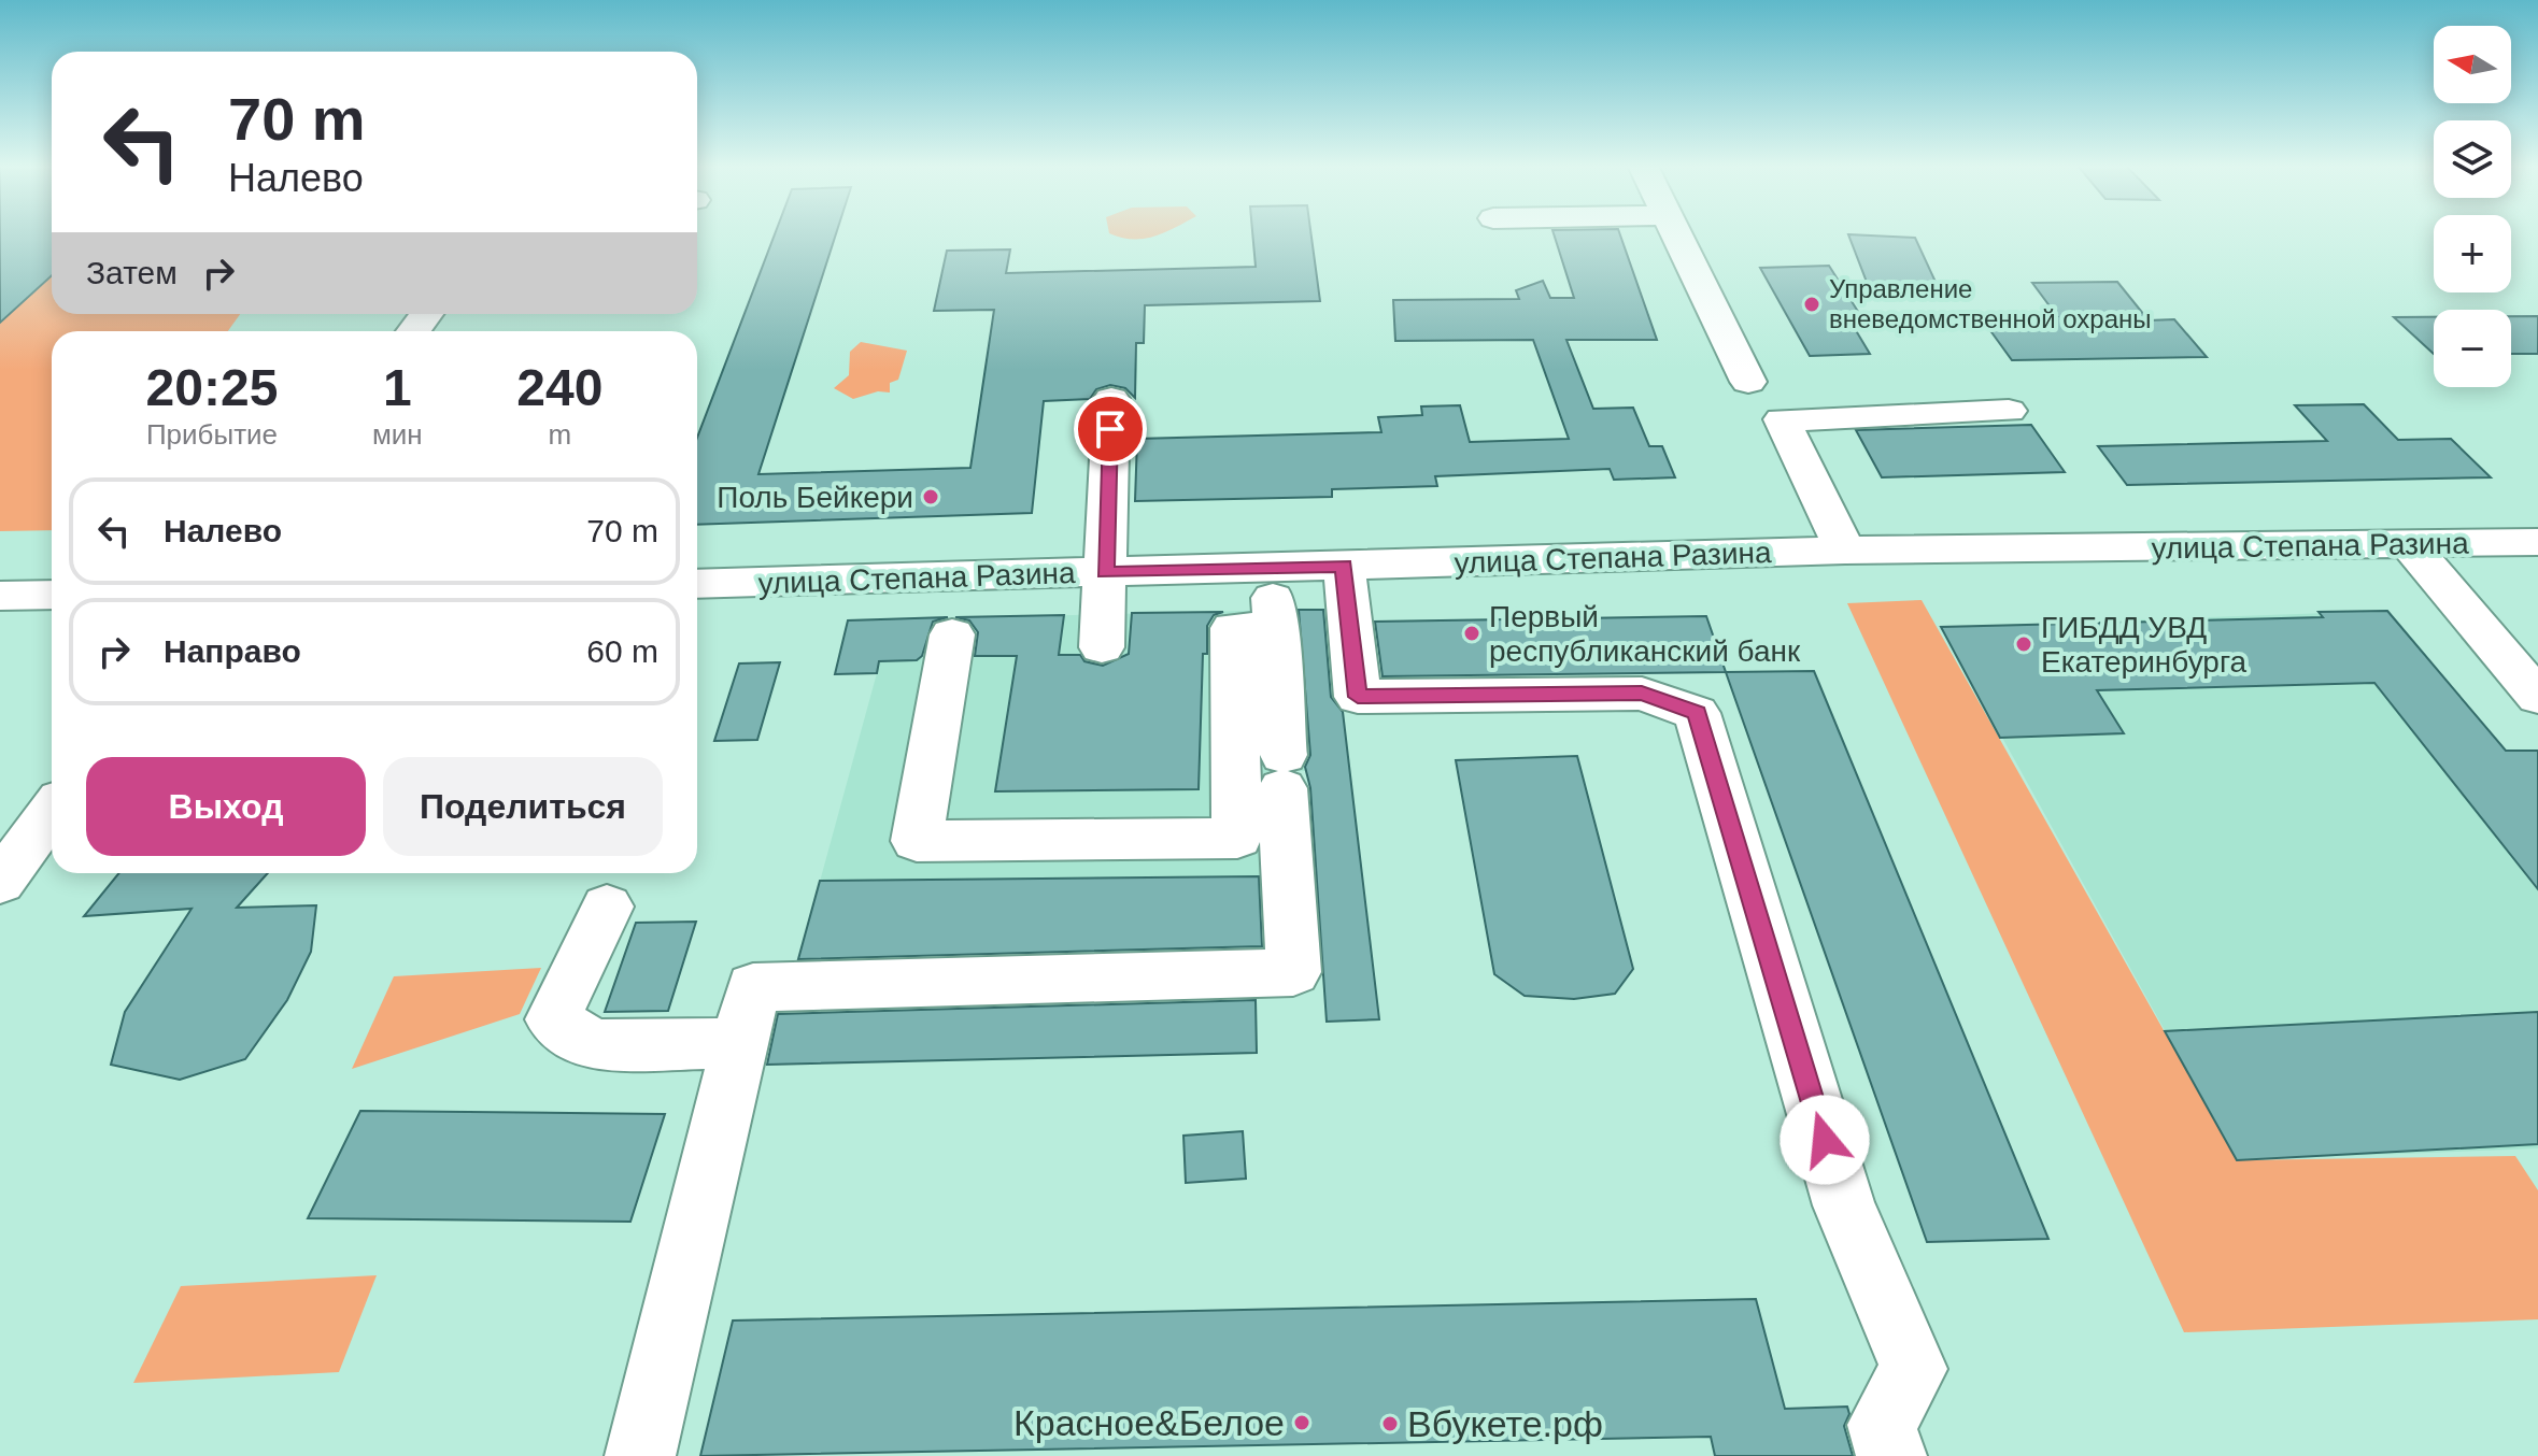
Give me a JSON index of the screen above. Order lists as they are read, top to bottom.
{
  "streets": {
    "street": ["улица Степана Разина"]
  },
  "places": [
    "Управление вневедомственной охраны",
    "Поль Бейкери",
    "Первый республиканский банк",
    "ГИБДД УВД Екатеринбурга",
    "Красное&Белое",
    "Вбукете.рф"
  ],
  "north": "left",
  "page": {
    "map_buttons": ["+", "−"],
    "turn": ["70 m", "Налево"],
    "then": "Затем",
    "eta": [
      "20:25",
      "Прибытие",
      "1",
      "мин",
      "240",
      "m"
    ],
    "list": [
      {
        "name": "Налево",
        "value": "70 m"
      },
      {
        "name": "Направо",
        "value": "60 m"
      }
    ],
    "buttons": ["Выход", "Поделиться"]
  }
}
